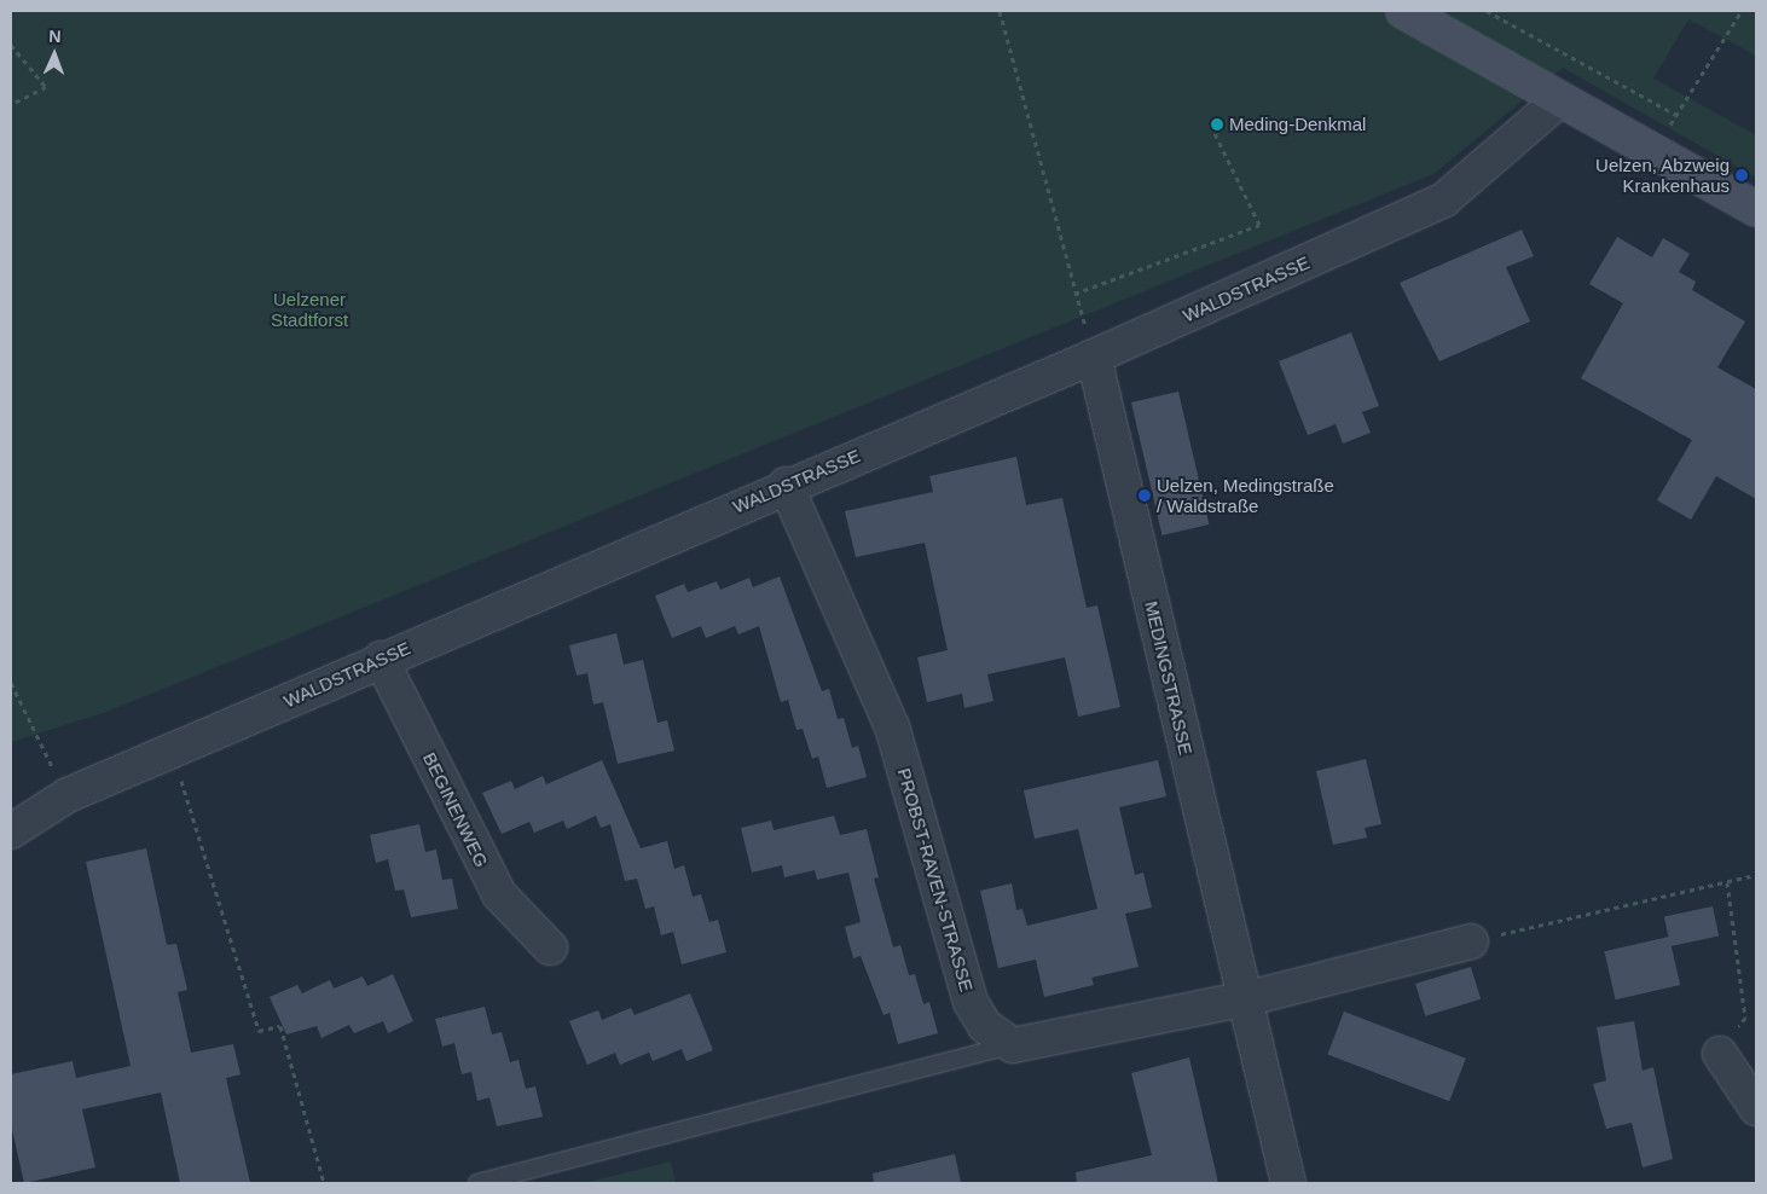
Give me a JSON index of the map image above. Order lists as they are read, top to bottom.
{
  "streets": {
    "street": [
      "WALDSTRASSE",
      "MEDINGSTRASSE",
      "BEGINENWEG",
      "PROBST-RAVEN-STRASSE"
    ]
  },
  "crossings": [
    ["WALDSTRASSE", "MEDINGSTRASSE"],
    ["WALDSTRASSE", "BEGINENWEG"],
    ["WALDSTRASSE", "PROBST-RAVEN-STRASSE"]
  ],
  "parks": ["Uelzener Stadtforst"],
  "places": ["Meding-Denkmal", "Uelzen, Abzweig Krankenhaus", "Uelzen, Medingstraße / Waldstraße"],
  "north": "top"
}
